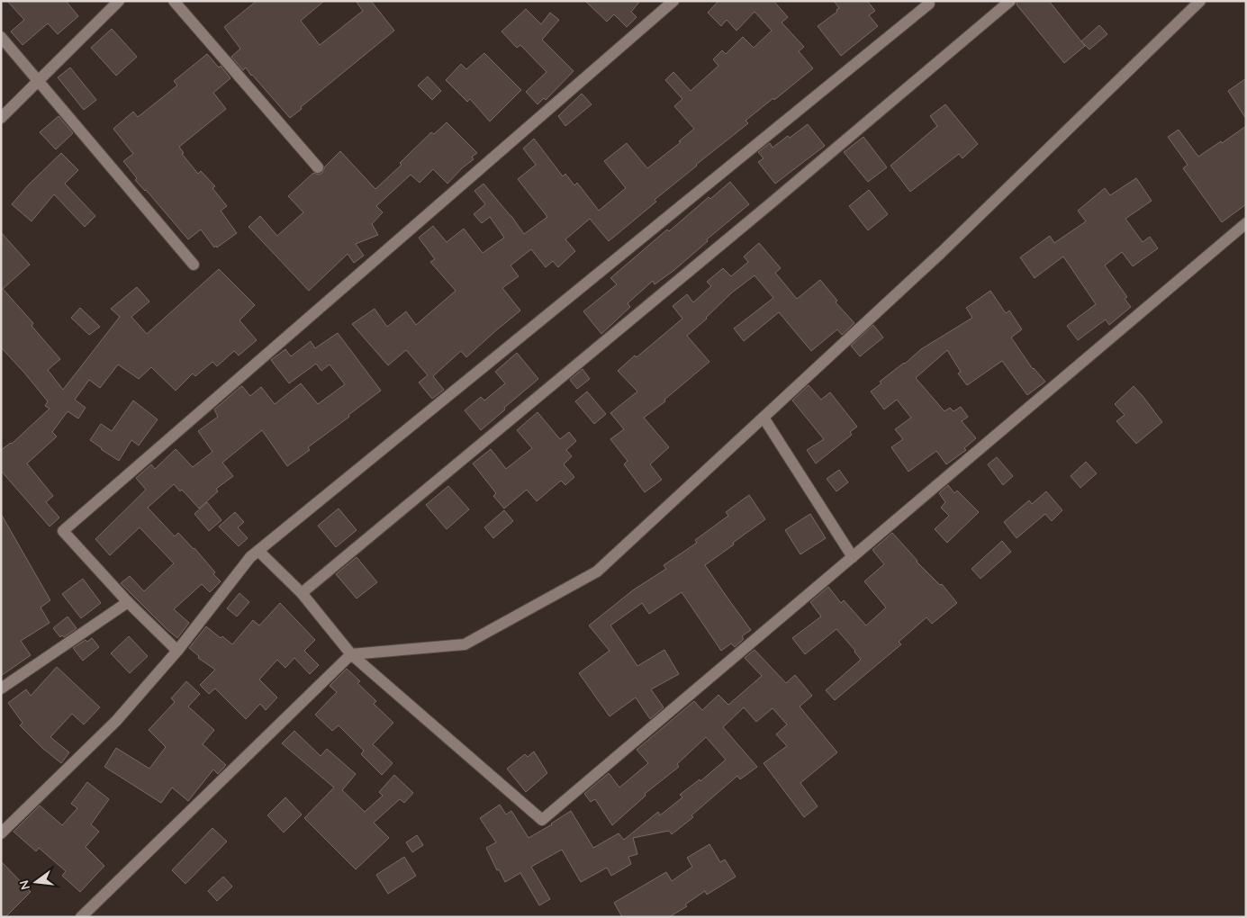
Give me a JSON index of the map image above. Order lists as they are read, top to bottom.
{
  "north": "left"
}
